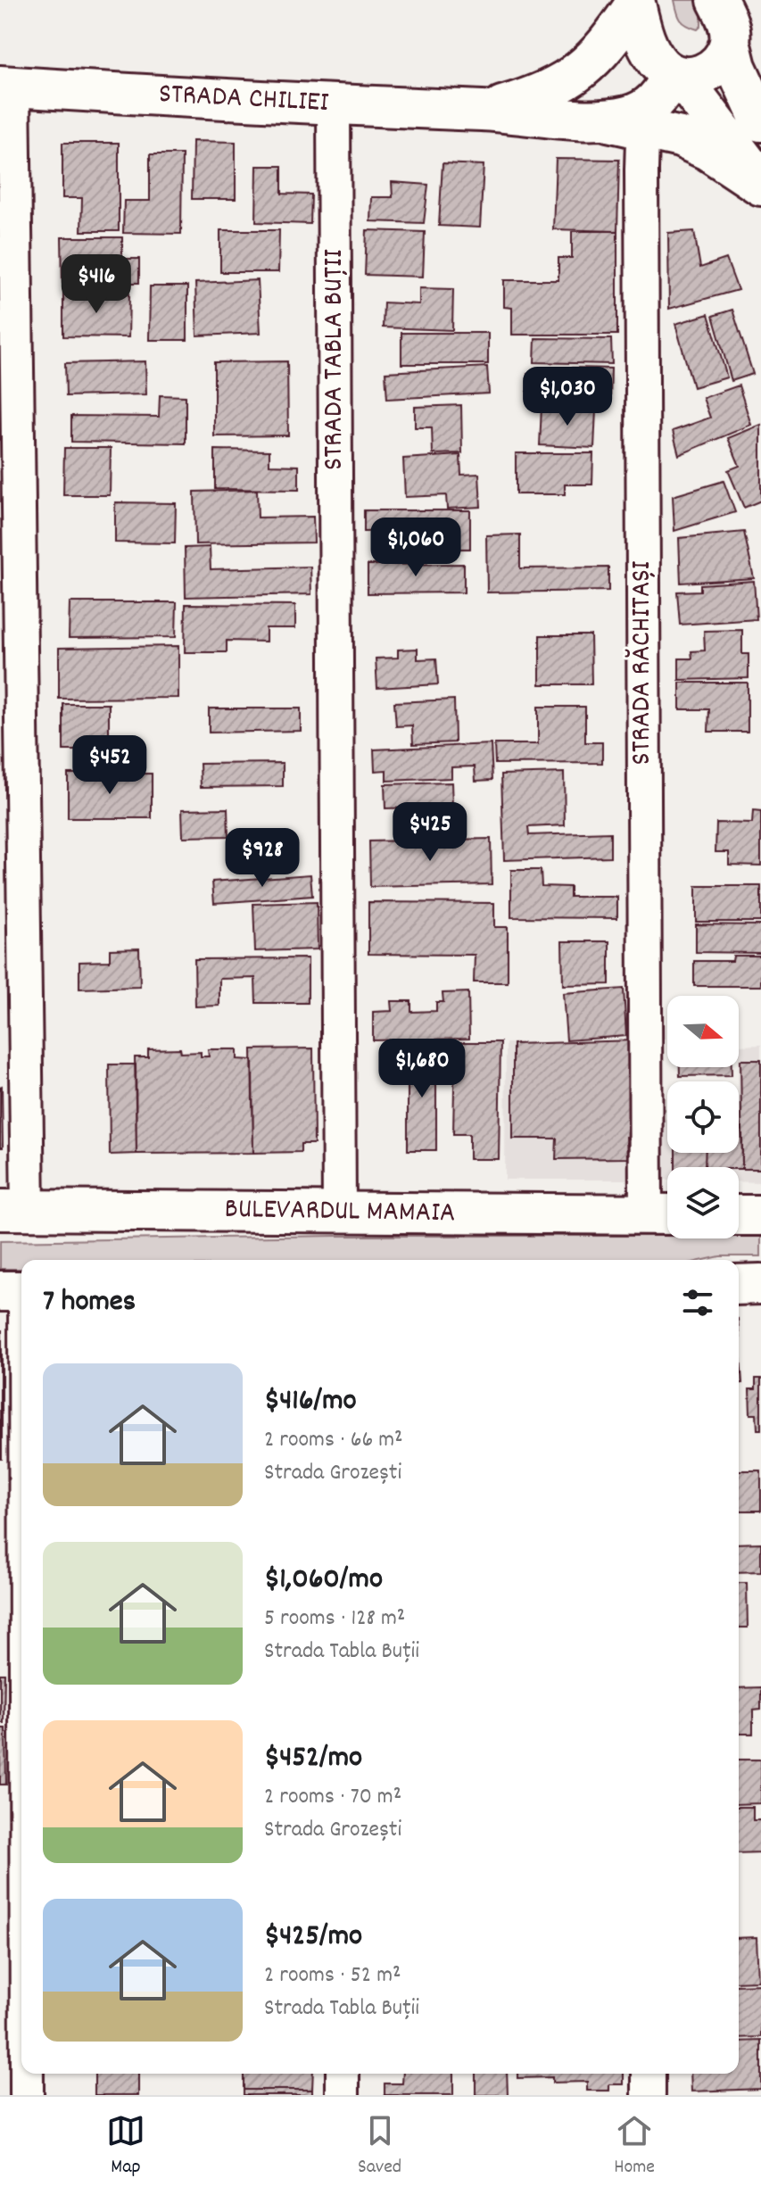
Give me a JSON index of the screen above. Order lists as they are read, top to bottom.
{
  "streets": {
    "main road": ["STRADA CHILIEI", "BULEVARDUL MAMAIA"],
    "street": ["STRADA TABLA BUȚII", "STRADA RĂCHITAȘI"]
  },
  "crossings": [
    ["STRADA CHILIEI", "STRADA TABLA BUȚII"],
    ["STRADA CHILIEI", "STRADA RĂCHITAȘI"],
    ["STRADA TABLA BUȚII", "BULEVARDUL MAMAIA"],
    ["STRADA RĂCHITAȘI", "BULEVARDUL MAMAIA"]
  ],
  "north": "right",
  "page": {
    "price": [
      "$416",
      "$1,030",
      "$1,060",
      "$452",
      "$425",
      "$928",
      "$1,680"
    ],
    "heading": "7 homes",
    "list": [
      {
        "name": "$416/mo",
        "note": "2 rooms · 66 m² · Strada Grozești"
      },
      {
        "name": "$1,060/mo",
        "note": "5 rooms · 128 m² · Strada Tabla Buții"
      },
      {
        "name": "$452/mo",
        "note": "2 rooms · 70 m² · Strada Grozești"
      },
      {
        "name": "$425/mo",
        "note": "2 rooms · 52 m² · Strada Tabla Buții"
      }
    ],
    "tabs": ["Map", "Saved", "Home"]
  }
}
